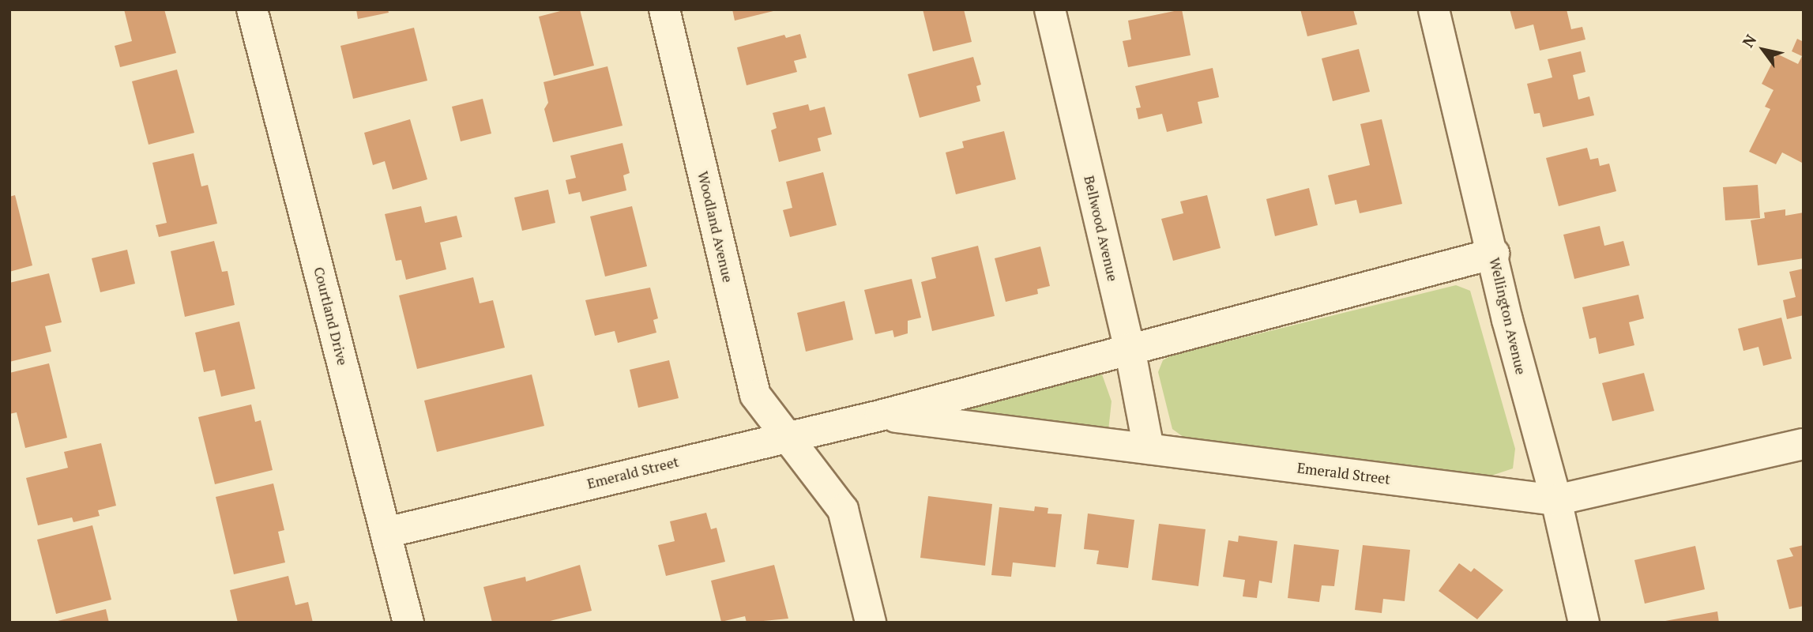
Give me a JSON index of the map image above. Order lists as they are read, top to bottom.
{
  "streets": {
    "street": [
      "Woodland Avenue",
      "Bellwood Avenue",
      "Courtland Drive",
      "Wellington Avenue",
      "Emerald Street"
    ]
  },
  "crossings": [
    ["Woodland Avenue", "Emerald Street"],
    ["Bellwood Avenue", "Emerald Street"],
    ["Courtland Drive", "Emerald Street"],
    ["Wellington Avenue", "Emerald Street"]
  ],
  "north": "top left"
}
